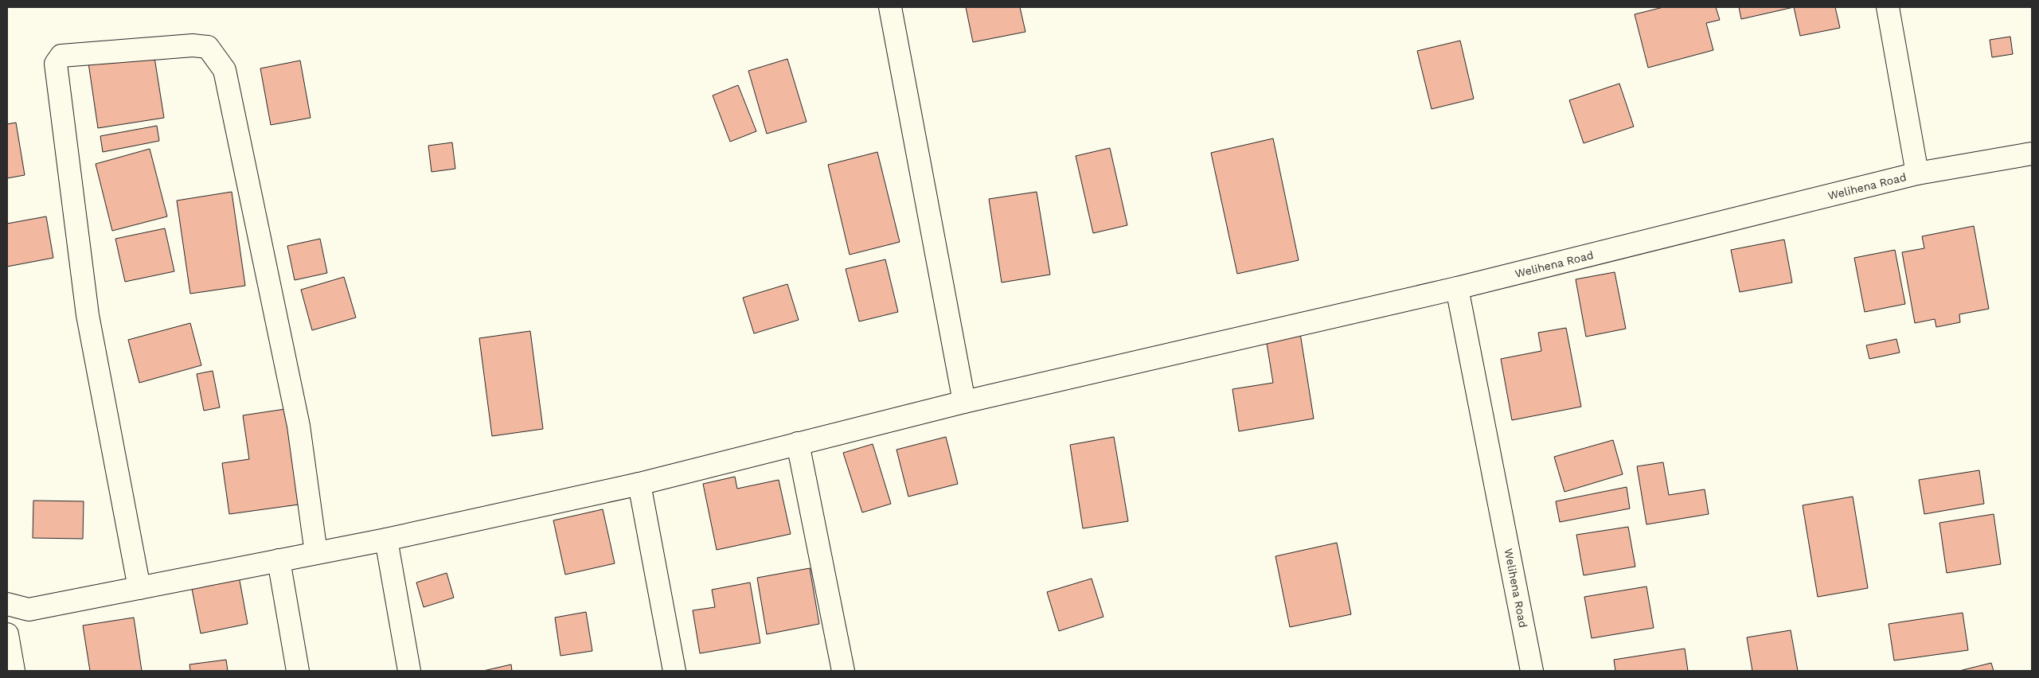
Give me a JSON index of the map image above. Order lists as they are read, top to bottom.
{
  "streets": {
    "street": ["Welihena Road"]
  }
}
